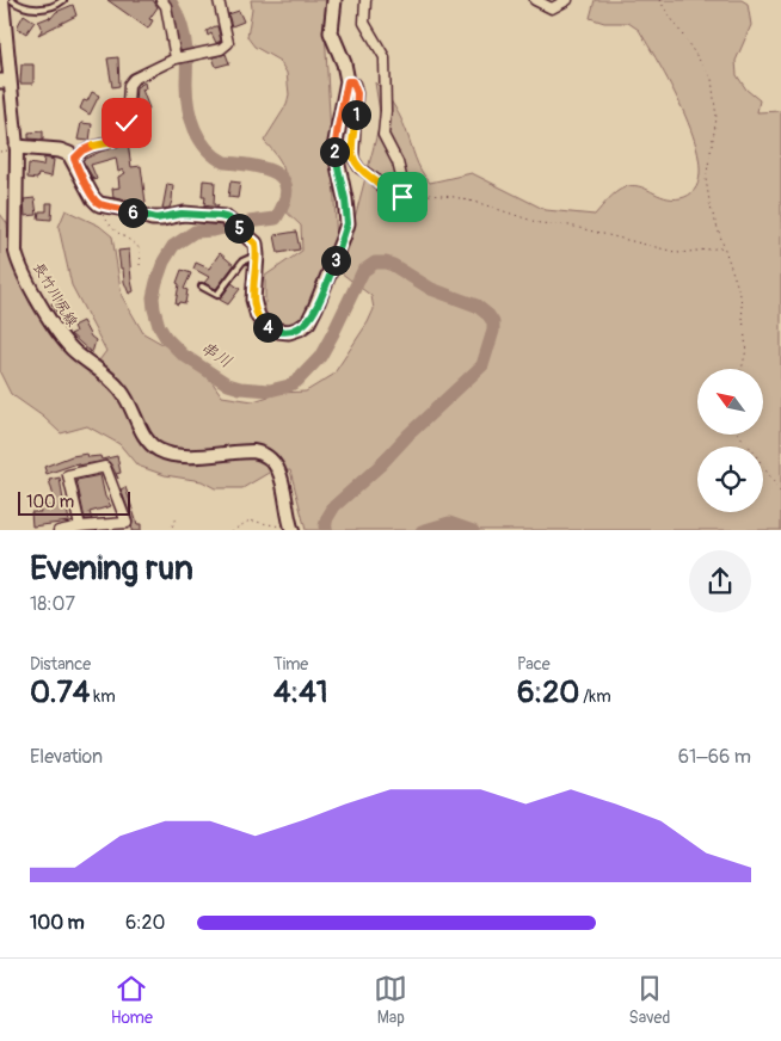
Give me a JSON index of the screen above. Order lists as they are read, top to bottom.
{
  "streets": {
    "main road": ["長竹川尻線"]
  },
  "water": ["串川"],
  "scale_bar": "100 m",
  "north": "top left",
  "page": {
    "pins": [
      "1",
      "2",
      "6",
      "5",
      "3",
      "4"
    ],
    "scale": "100 m",
    "heading": ["Evening run", "18:07"],
    "stats": [
      ["Distance", "0.74 km"],
      ["Time", "4:41"],
      ["Pace", "6:20 /km"]
    ],
    "chart": ["Elevation", "61–66 m"],
    "list": [
      {
        "name": "100 m",
        "note": "6:20"
      }
    ],
    "tabs": ["Home", "Map", "Saved"]
  }
}
